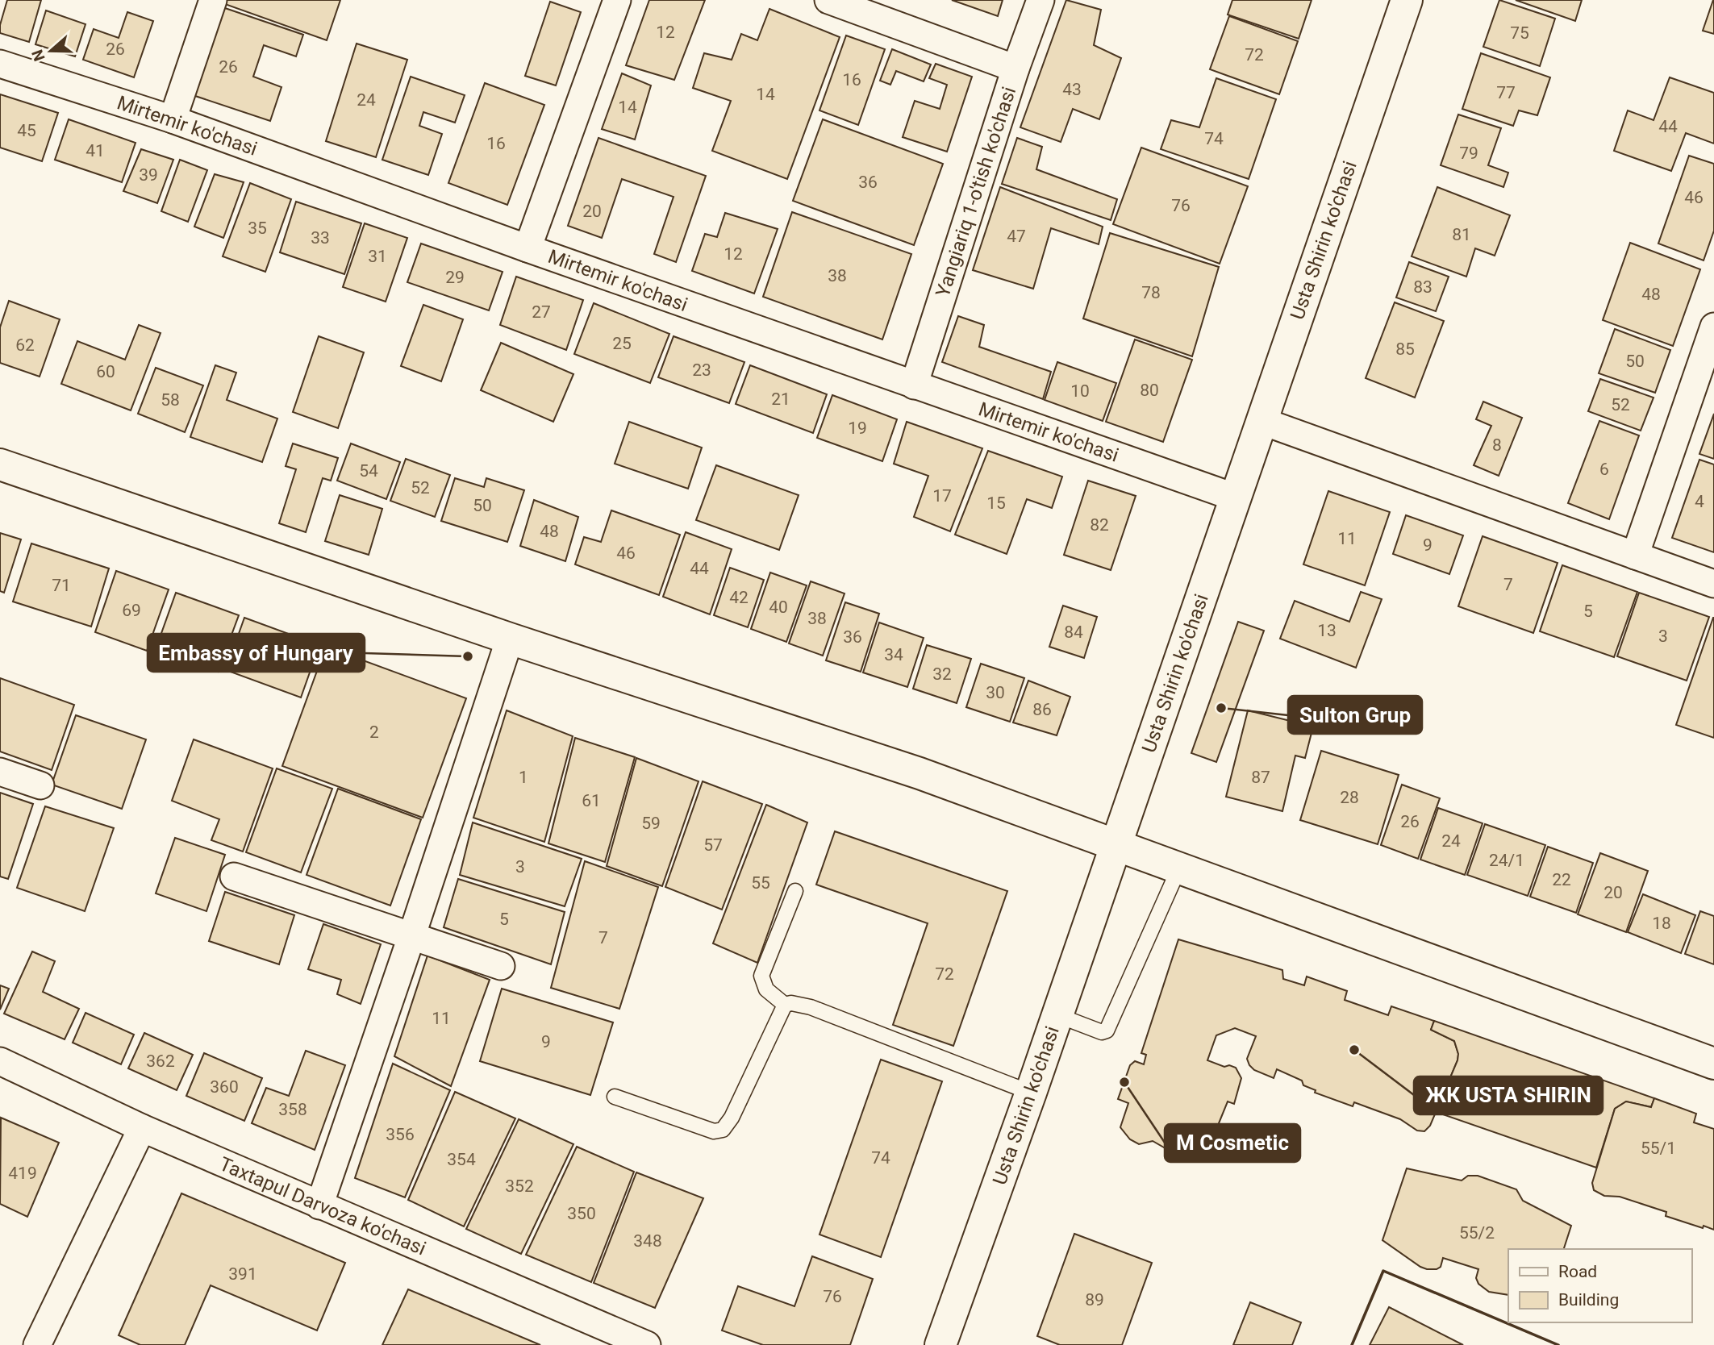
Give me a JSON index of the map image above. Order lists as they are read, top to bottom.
{
  "streets": {
    "street": [
      "Mirtemir ko'chasi",
      "Yangiariq 1-o'tish ko'chasi",
      "Usta Shirin ko'chasi",
      "Taxtapul Darvoza ko'chasi"
    ]
  },
  "crossings": [
    ["Mirtemir ko'chasi", "Yangiariq 1-o'tish ko'chasi"],
    ["Mirtemir ko'chasi", "Usta Shirin ko'chasi"]
  ],
  "places": [
    "Embassy of Hungary",
    "Sulton Grup",
    "ЖК USTA SHIRIN",
    "M Cosmetic"
  ],
  "house_numbers": [
    "12",
    "75",
    "26",
    "72",
    "26",
    "16",
    "43",
    "77",
    "14",
    "24",
    "14",
    "44",
    "45",
    "74",
    "16",
    "41",
    "79",
    "39",
    "36",
    "46",
    "76",
    "20",
    "35",
    "81",
    "47",
    "33",
    "12",
    "31",
    "38",
    "29",
    "83",
    "78",
    "48",
    "27",
    "25",
    "62",
    "85",
    "50",
    "23",
    "60",
    "80",
    "10",
    "21",
    "58",
    "52",
    "19",
    "8",
    "6",
    "54",
    "52",
    "17",
    "4",
    "15",
    "50",
    "82",
    "48",
    "11",
    "9",
    "46",
    "44",
    "7",
    "71",
    "42",
    "40",
    "69",
    "5",
    "38",
    "13",
    "84",
    "3",
    "36",
    "34",
    "32",
    "30",
    "86",
    "2",
    "1",
    "87",
    "28",
    "61",
    "26",
    "59",
    "24",
    "57",
    "24/1",
    "3",
    "22",
    "55",
    "20",
    "5",
    "18",
    "7",
    "72",
    "11",
    "9",
    "362",
    "360",
    "358",
    "356",
    "55/1",
    "74",
    "354",
    "419",
    "352",
    "350",
    "55/2",
    "348",
    "391",
    "76",
    "89"
  ],
  "legend": ["Road", "Building"],
  "north": "left"
}
